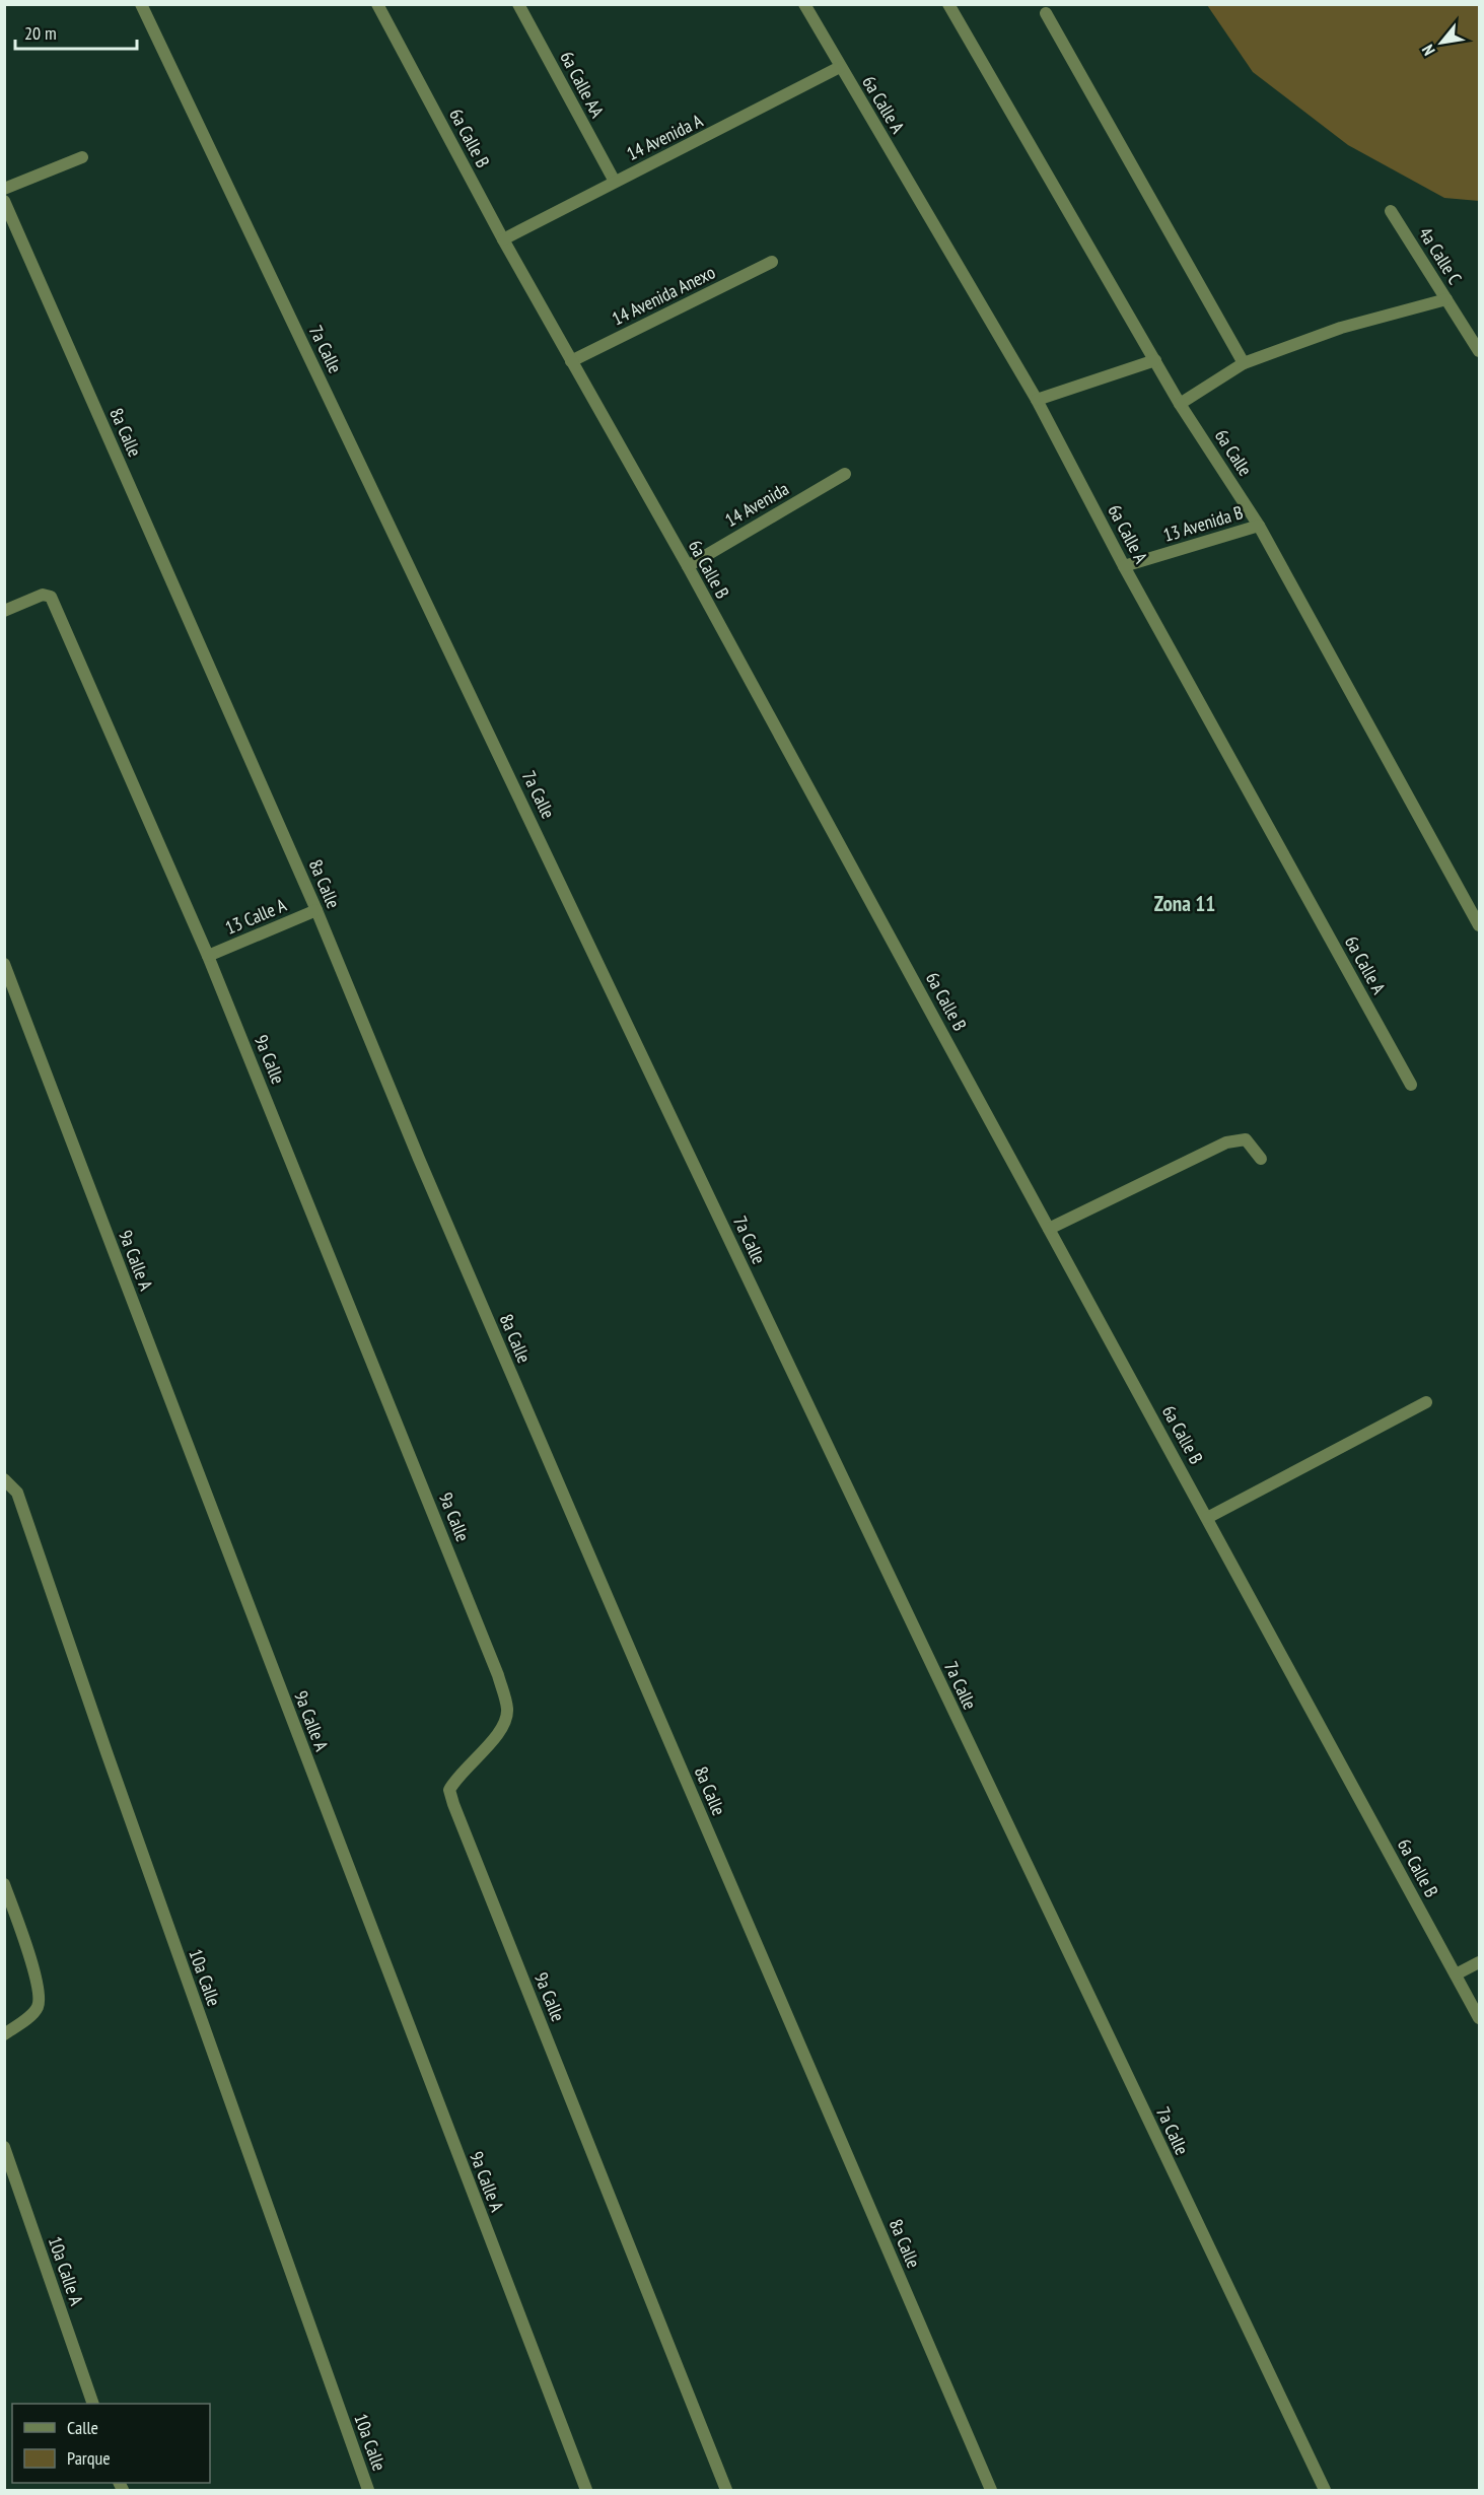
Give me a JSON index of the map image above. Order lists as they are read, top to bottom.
{
  "streets": {
    "street": [
      "6a Calle AA",
      "6a Calle A",
      "14 Avenida A",
      "6a Calle B",
      "4a Calle C",
      "14 Avenida Anexo",
      "7a Calle",
      "8a Calle",
      "6a Calle",
      "14 Avenida",
      "13 Avenida B",
      "13 Calle A",
      "9a Calle",
      "9a Calle A",
      "10a Calle",
      "10a Calle A"
    ]
  },
  "crossings": [
    ["6a Calle AA", "14 Avenida A"],
    ["6a Calle A", "14 Avenida A"],
    ["6a Calle A", "13 Avenida B"],
    ["14 Avenida A", "6a Calle B"],
    ["6a Calle B", "14 Avenida Anexo"],
    ["6a Calle B", "14 Avenida"],
    ["8a Calle", "13 Calle A"],
    ["6a Calle", "13 Avenida B"],
    ["13 Calle A", "9a Calle"]
  ],
  "districts": ["Zona 11"],
  "legend": ["Calle", "Parque"],
  "scale_bar": "20 m",
  "north": "bottom left"
}
